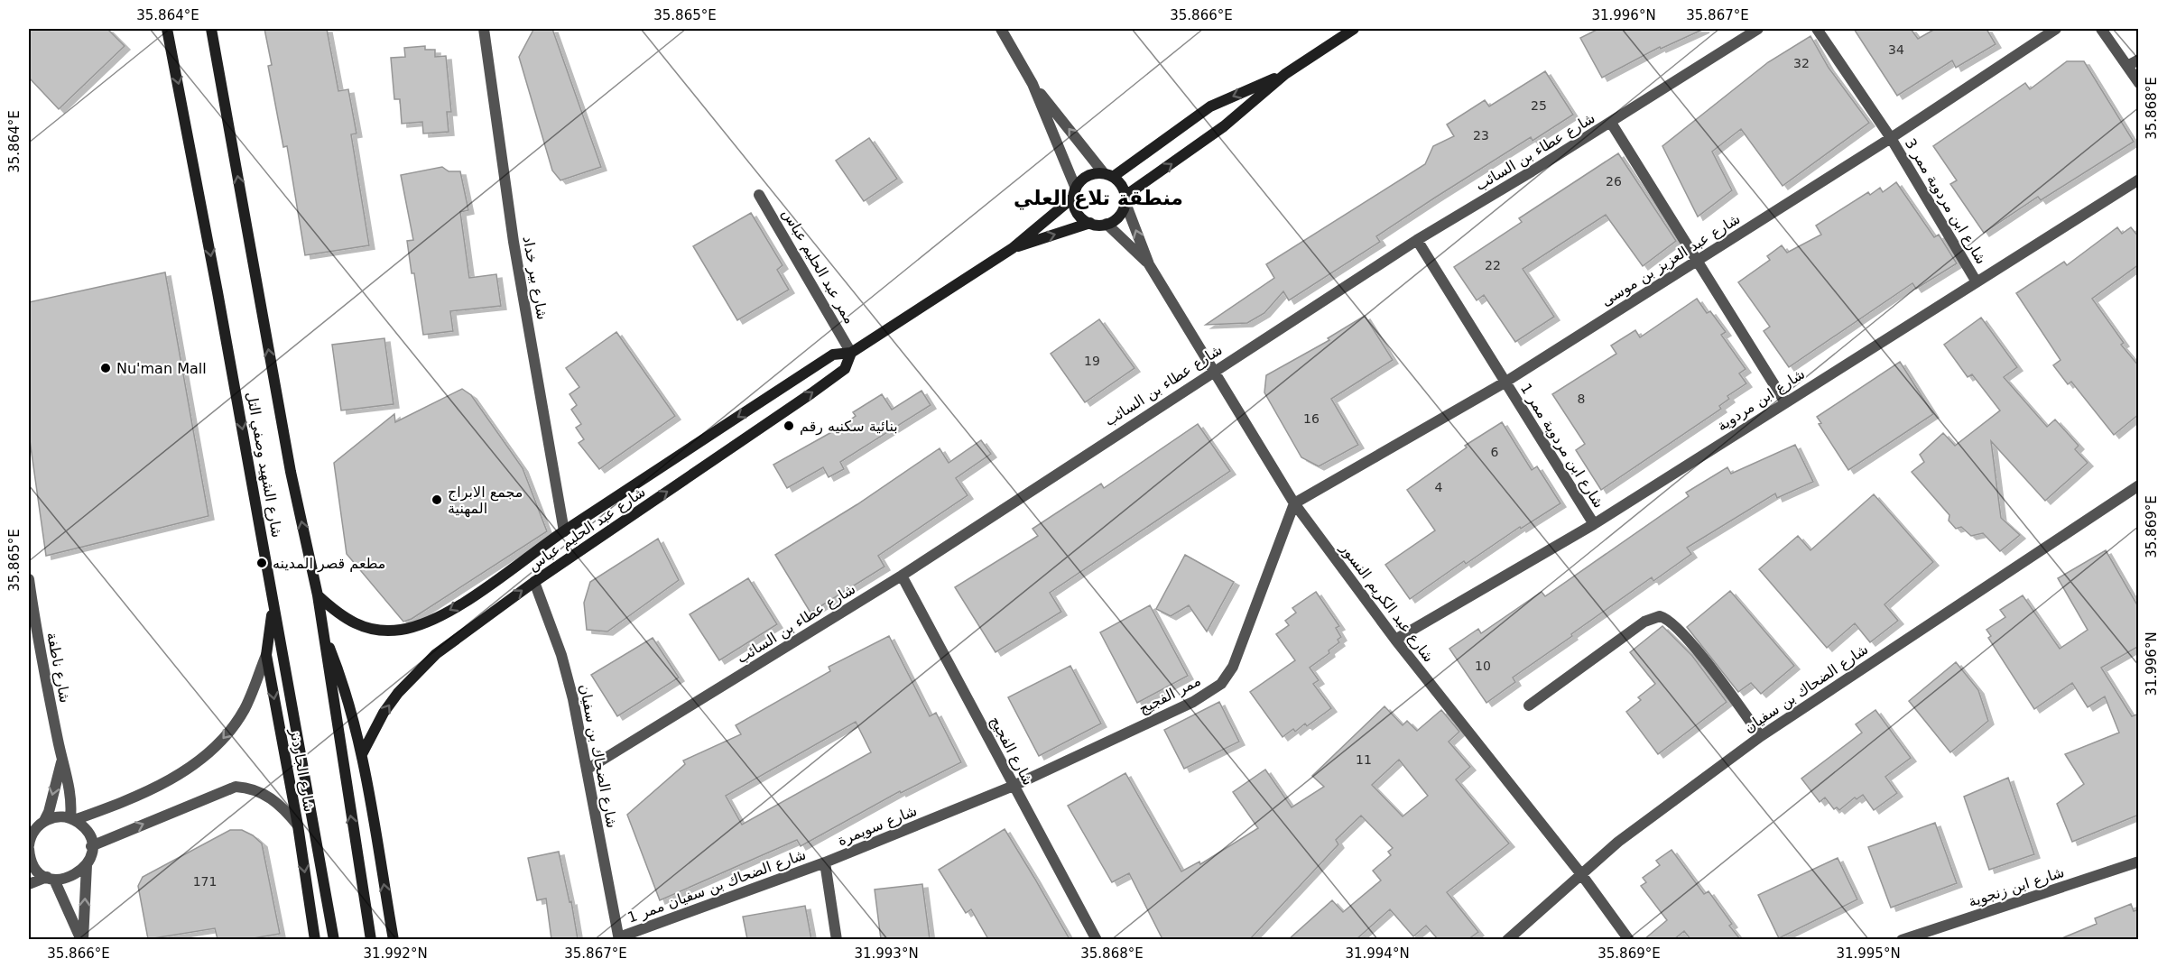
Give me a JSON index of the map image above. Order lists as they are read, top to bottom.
{
  "streets": {
    "street": [
      "شارع عطاء بن السائب",
      "شارع ابن مردوية ممر 3",
      "شارع عبد العزيز بن موسى",
      "ممر عبد الحليم عباس",
      "شارع بير خداد",
      "شارع ابن مردوية",
      "شارع ابن مردوية ممر 1",
      "شارع الشهيد وصفي التل",
      "شارع عبد الحليم عباس",
      "شارع عبد الكريم النسور",
      "شارع ناطفة",
      "شارع الضحاك بن سفيان",
      "ممر الفجيج",
      "شارع الفجيج",
      "شارع الجاردنز",
      "شارع سويمرة",
      "شارع الضحاك بن سفيان ممر 1",
      "شارع ابن زنجوية"
    ]
  },
  "crossings": [
    ["شارع عطاء بن السائب", "شارع ابن مردوية ممر 1"],
    ["شارع عطاء بن السائب", "شارع عبد الكريم النسور"],
    ["شارع عطاء بن السائب", "شارع الضحاك بن سفيان"],
    ["شارع عطاء بن السائب", "شارع الفجيج"],
    ["شارع ابن مردوية ممر 3", "شارع عبد العزيز بن موسى"],
    ["شارع ابن مردوية ممر 3", "شارع ابن مردوية"],
    ["شارع عبد العزيز بن موسى", "شارع ابن مردوية ممر 1"],
    ["شارع عبد العزيز بن موسى", "شارع عبد الكريم النسور"],
    ["شارع عبد العزيز بن موسى", "ممر الفجيج"],
    ["ممر عبد الحليم عباس", "شارع عبد الحليم عباس"],
    ["شارع بير خداد", "شارع عبد الحليم عباس"],
    ["شارع ابن مردوية", "شارع ابن مردوية ممر 1"],
    ["شارع ابن مردوية", "شارع عبد الكريم النسور"],
    ["شارع الشهيد وصفي التل", "شارع عبد الحليم عباس"],
    ["شارع الشهيد وصفي التل", "شارع الجاردنز"],
    ["شارع عبد الحليم عباس", "شارع عبد الكريم النسور"],
    ["شارع عبد الحليم عباس", "شارع الضحاك بن سفيان"],
    ["شارع عبد الكريم النسور", "شارع الضحاك بن سفيان"],
    ["شارع عبد الكريم النسور", "ممر الفجيج"],
    ["شارع الضحاك بن سفيان", "شارع الضحاك بن سفيان ممر 1"],
    ["ممر الفجيج", "شارع الفجيج"],
    ["ممر الفجيج", "شارع سويمرة"],
    ["شارع الفجيج", "شارع سويمرة"],
    ["شارع سويمرة", "شارع الضحاك بن سفيان ممر 1"]
  ],
  "districts": ["منطقة تلاع العلي"],
  "places": [
    "Nu'man Mall",
    "بنائية سكنيه رقم",
    "مجمع الابراج المهنية",
    "مطعم قصر المدينه"
  ],
  "house_numbers": [
    "34",
    "32",
    "25",
    "23",
    "26",
    "22",
    "19",
    "8",
    "16",
    "6",
    "4",
    "10",
    "11",
    "171"
  ],
  "coordinates": [
    "35.864°E",
    "35.865°E",
    "35.866°E",
    "31.996°N",
    "35.867°E",
    "35.868°E",
    "35.869°E",
    "31.992°N",
    "31.993°N",
    "31.994°N",
    "31.995°N"
  ]
}
